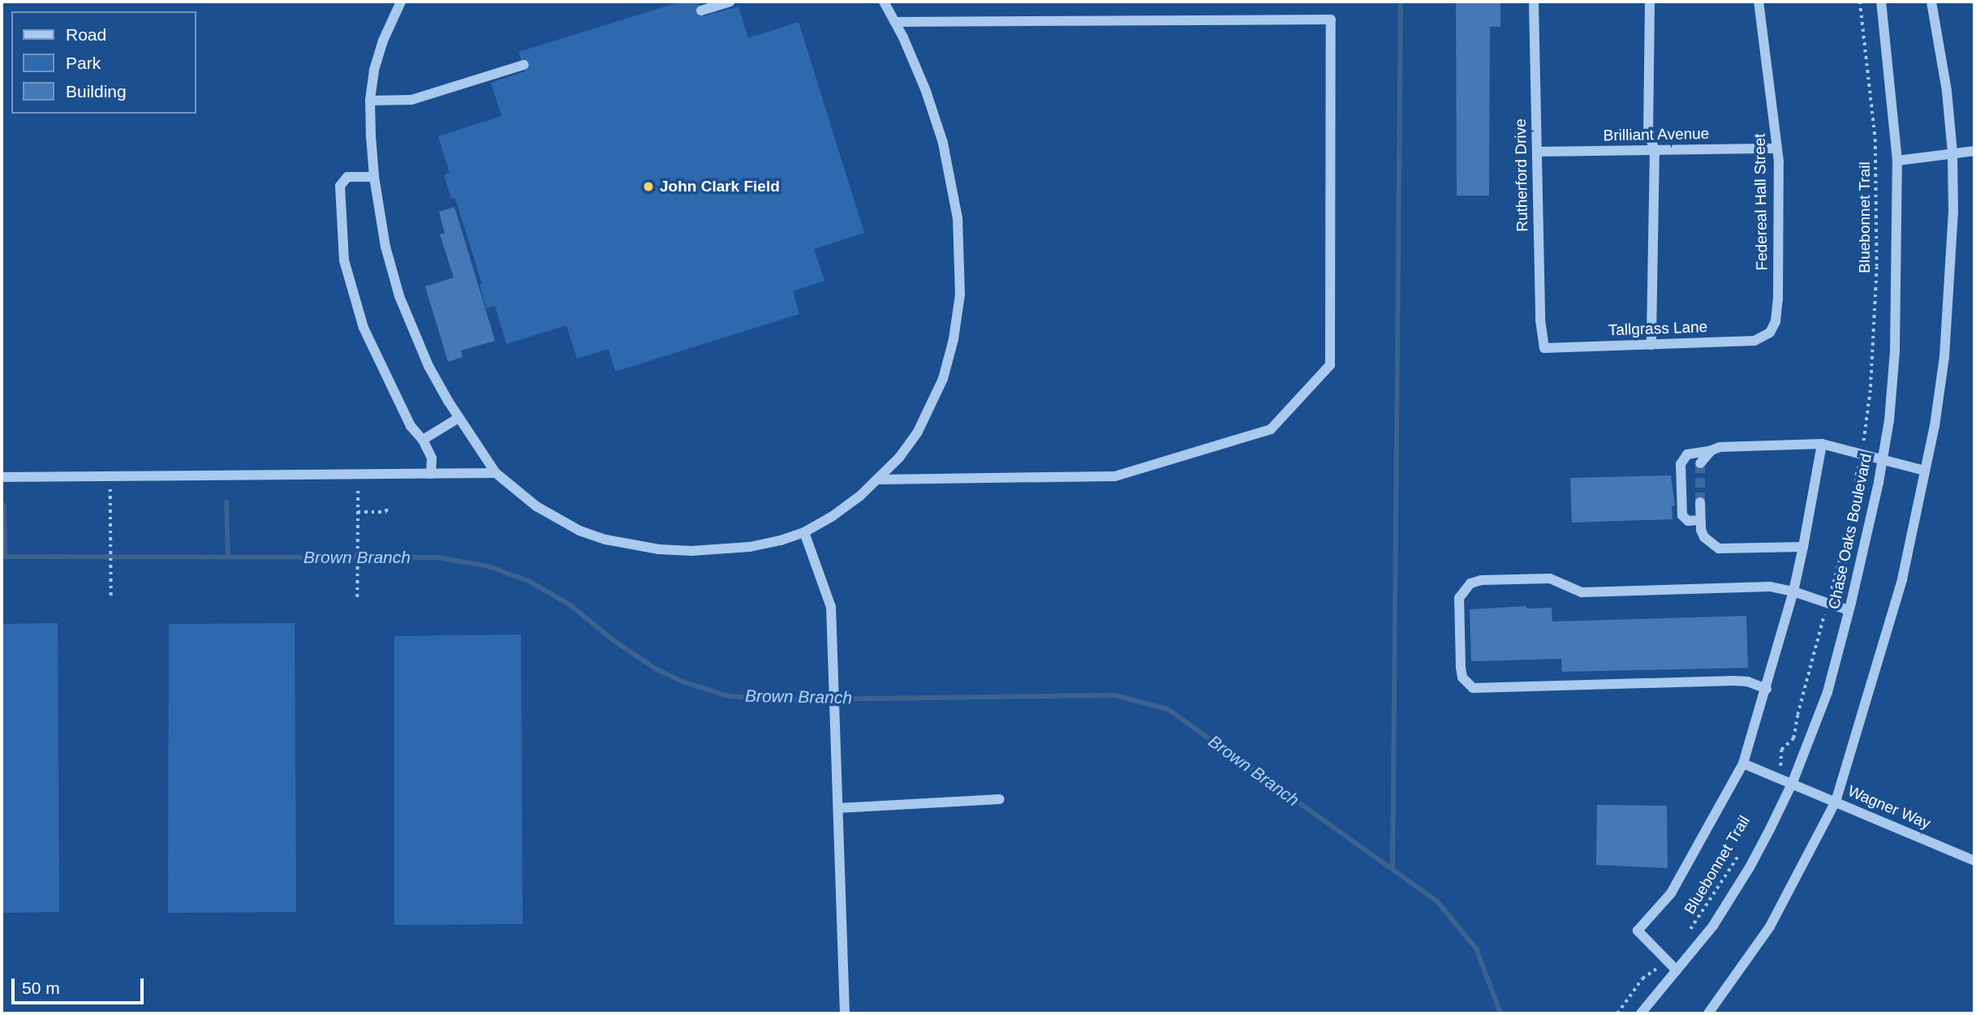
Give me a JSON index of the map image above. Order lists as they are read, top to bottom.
{
  "streets": {
    "street": [
      "Brilliant Avenue",
      "Rutherford Drive",
      "Federeal Hall Street",
      "Tallgrass Lane",
      "Chase Oaks Boulevard",
      "Wagner Way"
    ],
    "path": ["Bluebonnet Trail"]
  },
  "crossings": [
    ["Brilliant Avenue", "Rutherford Drive"],
    ["Brilliant Avenue", "Federeal Hall Street"],
    ["Rutherford Drive", "Tallgrass Lane"],
    ["Federeal Hall Street", "Tallgrass Lane"],
    ["Chase Oaks Boulevard", "Wagner Way"]
  ],
  "water": ["Brown Branch"],
  "places": ["John Clark Field"],
  "legend": ["Road", "Park", "Building"],
  "scale_bar": "50 m"
}
